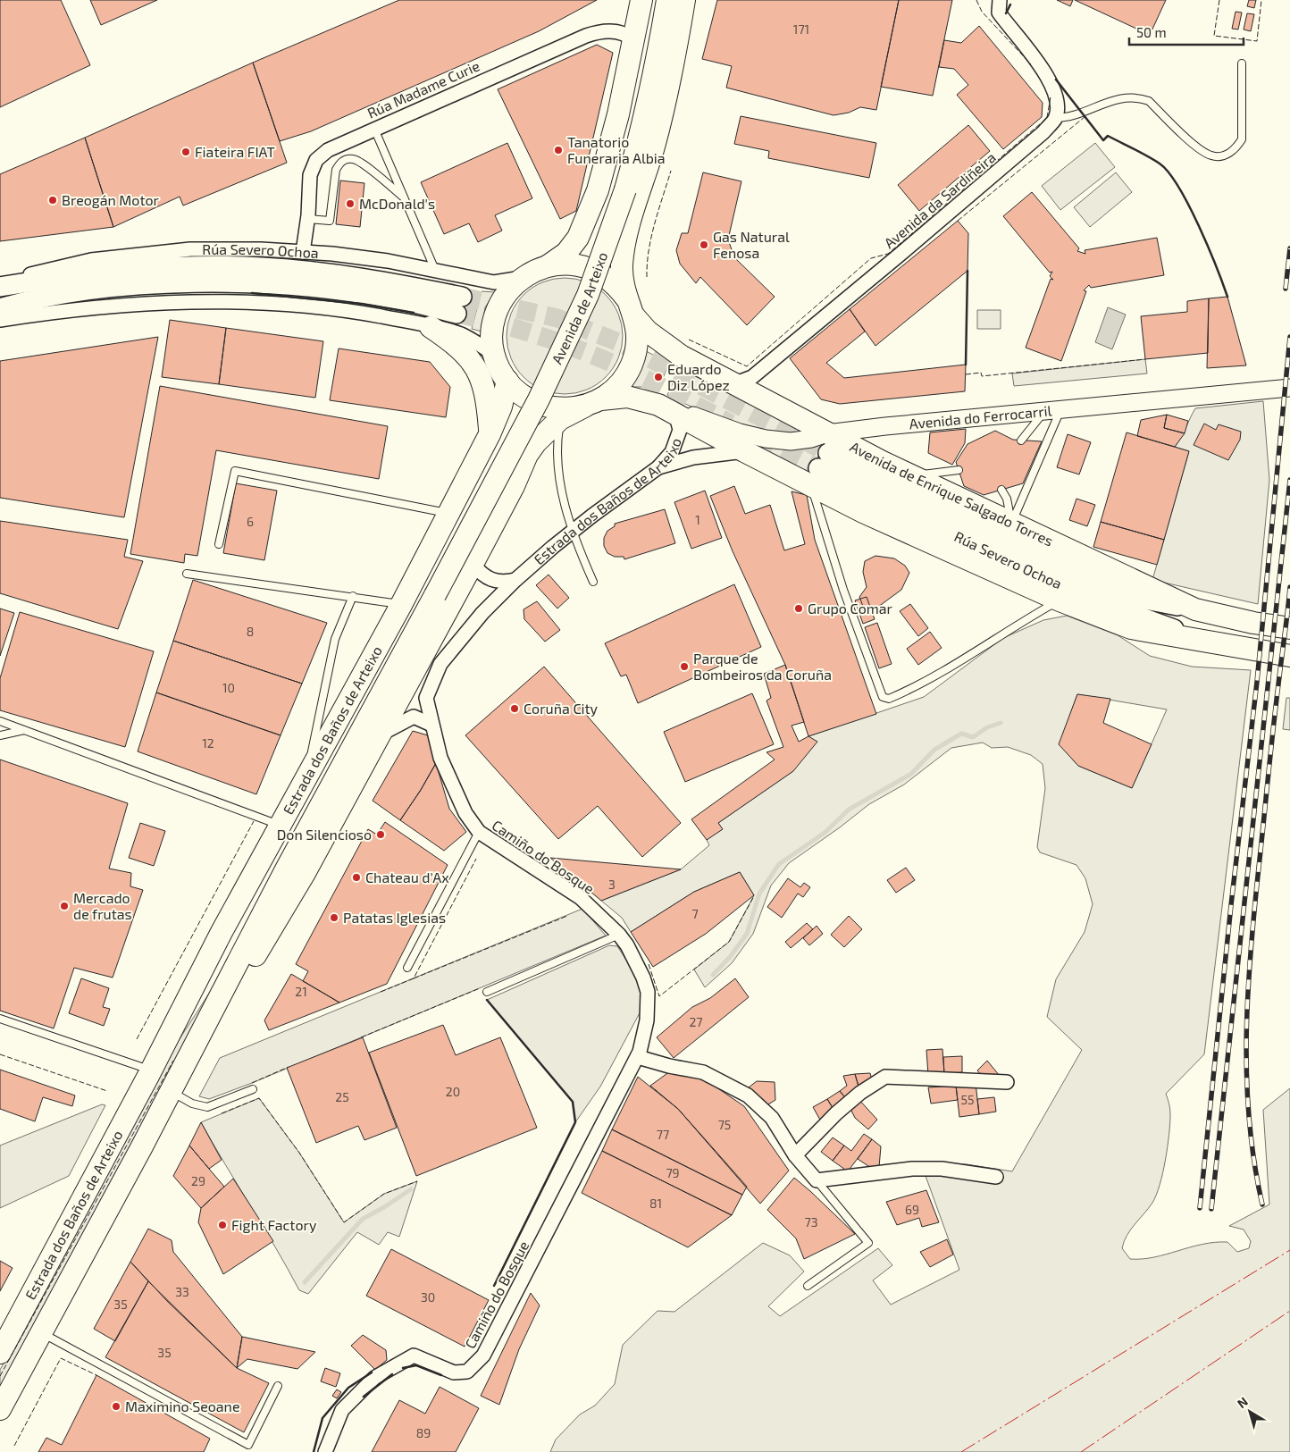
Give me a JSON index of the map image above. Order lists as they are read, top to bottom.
{
  "streets": {
    "main road": [
      "Rúa Severo Ochoa",
      "Avenida de Arteixo",
      "Avenida de Enrique Salgado Torres",
      "Estrada dos Baños de Arteixo"
    ],
    "street": [
      "Rúa Madame Curie",
      "Avenida da Sardiñeira",
      "Avenida do Ferrocarril",
      "Camiño do Bosque"
    ]
  },
  "crossings": [
    ["Rúa Madame Curie", "Rúa Severo Ochoa"],
    ["Rúa Madame Curie", "Avenida de Arteixo"],
    ["Avenida da Sardiñeira", "Avenida de Enrique Salgado Torres"],
    ["Rúa Severo Ochoa", "Avenida de Arteixo"],
    ["Rúa Severo Ochoa", "Avenida do Ferrocarril"],
    ["Rúa Severo Ochoa", "Avenida de Enrique Salgado Torres"],
    ["Rúa Severo Ochoa", "Estrada dos Baños de Arteixo"],
    ["Avenida de Arteixo", "Avenida de Enrique Salgado Torres"],
    ["Avenida de Arteixo", "Estrada dos Baños de Arteixo"],
    ["Avenida do Ferrocarril", "Avenida de Enrique Salgado Torres"],
    ["Avenida do Ferrocarril", "Estrada dos Baños de Arteixo"],
    ["Avenida de Enrique Salgado Torres", "Estrada dos Baños de Arteixo"],
    ["Estrada dos Baños de Arteixo", "Camiño do Bosque"]
  ],
  "places": [
    "Tanatorio Funeraria Albia",
    "Fiateira FIAT",
    "Breogán Motor",
    "McDonald's",
    "Gas Natural Fenosa",
    "Eduardo Diz López",
    "Grupo Comar",
    "Parque de Bombeiros da Coruña",
    "Coruña City",
    "Don Silencioso",
    "Chateau d'Ax",
    "Mercado de frutas",
    "Patatas Iglesias",
    "Fight Factory",
    "Maximino Seoane"
  ],
  "house_numbers": [
    "171",
    "1",
    "6",
    "8",
    "10",
    "12",
    "3",
    "7",
    "21",
    "27",
    "20",
    "25",
    "55",
    "75",
    "77",
    "79",
    "29",
    "81",
    "69",
    "73",
    "33",
    "30",
    "35",
    "35",
    "89"
  ],
  "scale_bar": "50 m",
  "north": "top left"
}
